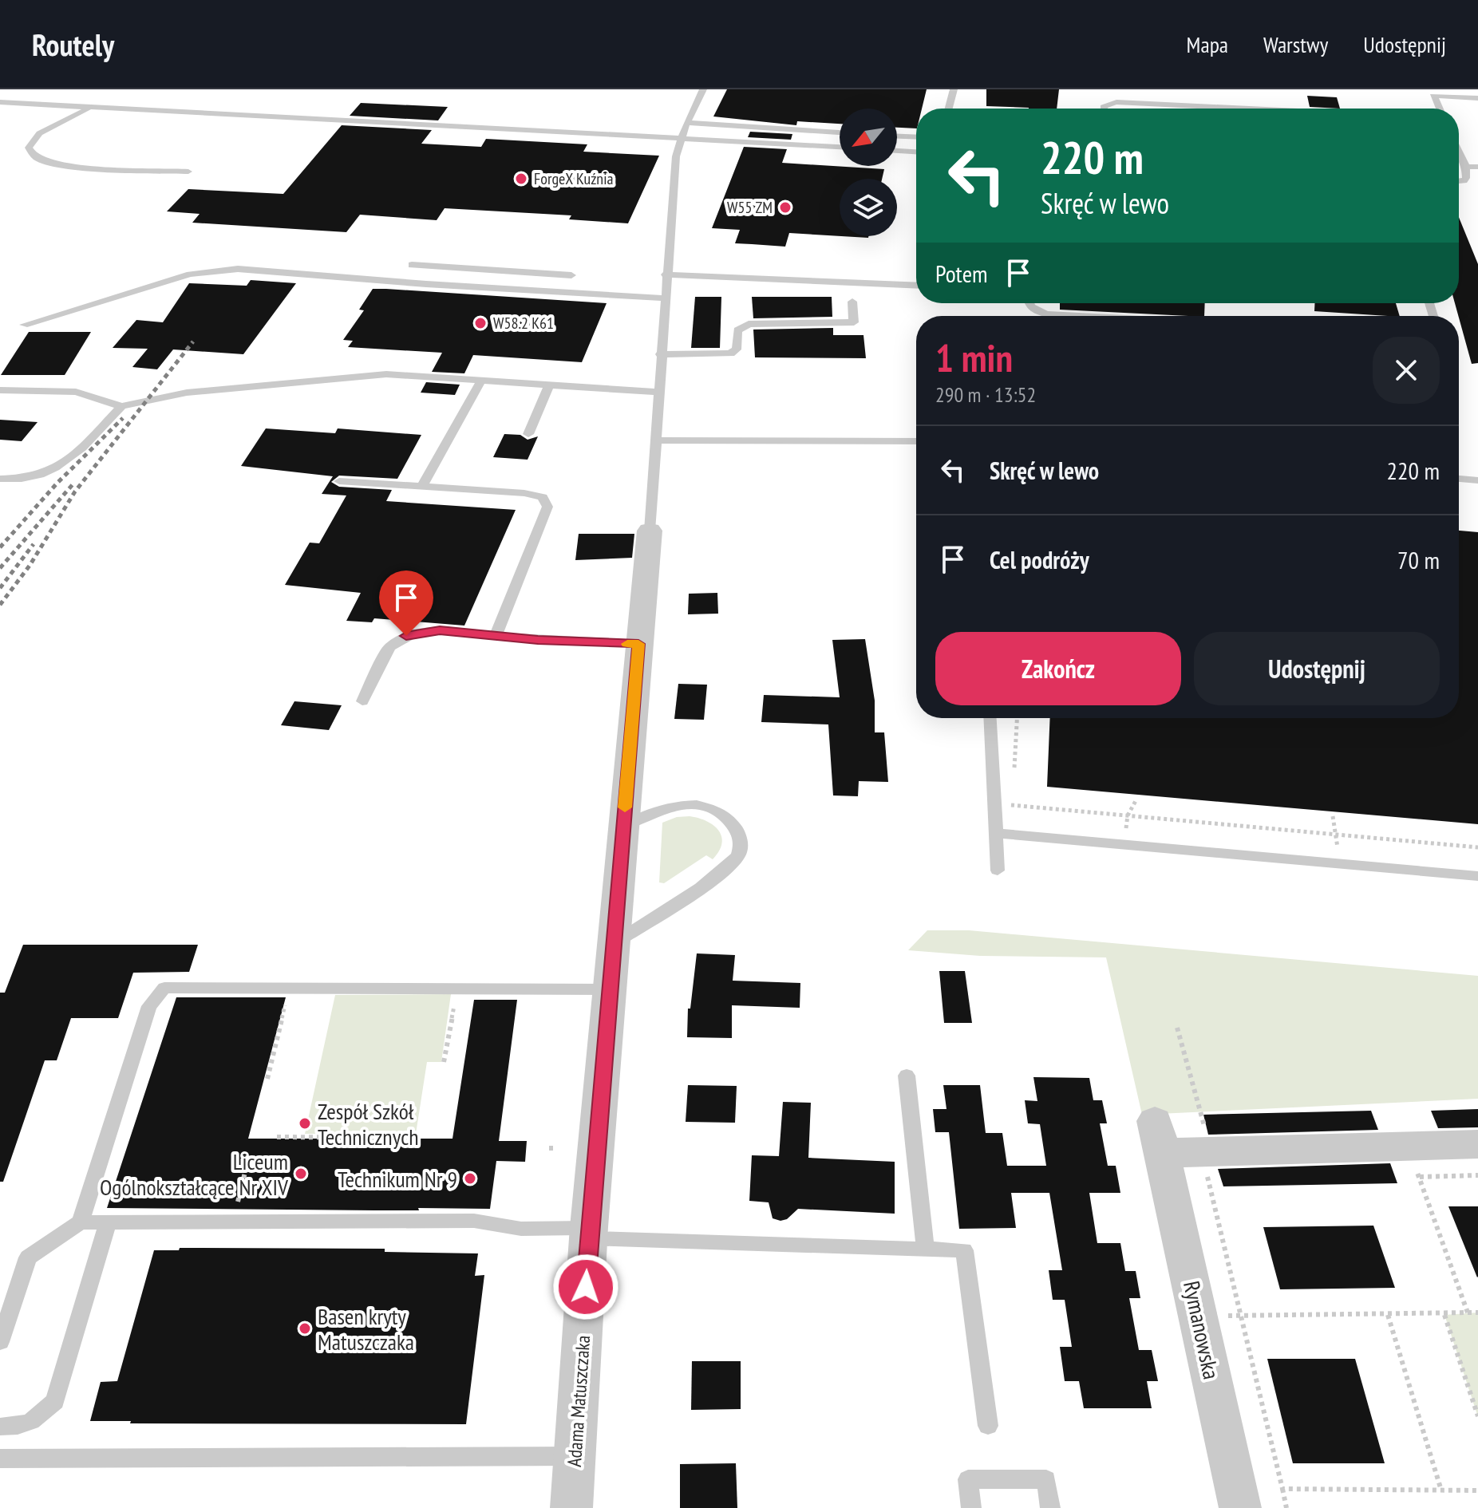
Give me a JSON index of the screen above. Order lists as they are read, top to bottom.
{
  "streets": {
    "street": ["Rymanowska", "Adama Matuszczaka"]
  },
  "places": [
    "ForgeX Kuźnia",
    "W55 ZM",
    "W58.2 K61",
    "Zespół Szkół Technicznych",
    "Liceum Ogólnokształcące Nr XIV",
    "Technikum Nr 9",
    "Basen kryty Matuszczaka"
  ],
  "north": "bottom left",
  "page": {
    "header": "Routely",
    "nav": ["Mapa", "Warstwy", "Udostępnij"],
    "turn": ["220 m", "Skręć w lewo"],
    "then": "Potem",
    "heading": ["1 min", "290 m · 13:52"],
    "list": [
      {
        "name": "Skręć w lewo",
        "value": "220 m"
      },
      {
        "name": "Cel podróży",
        "value": "70 m"
      }
    ],
    "buttons": ["Zakończ", "Udostępnij"]
  }
}
